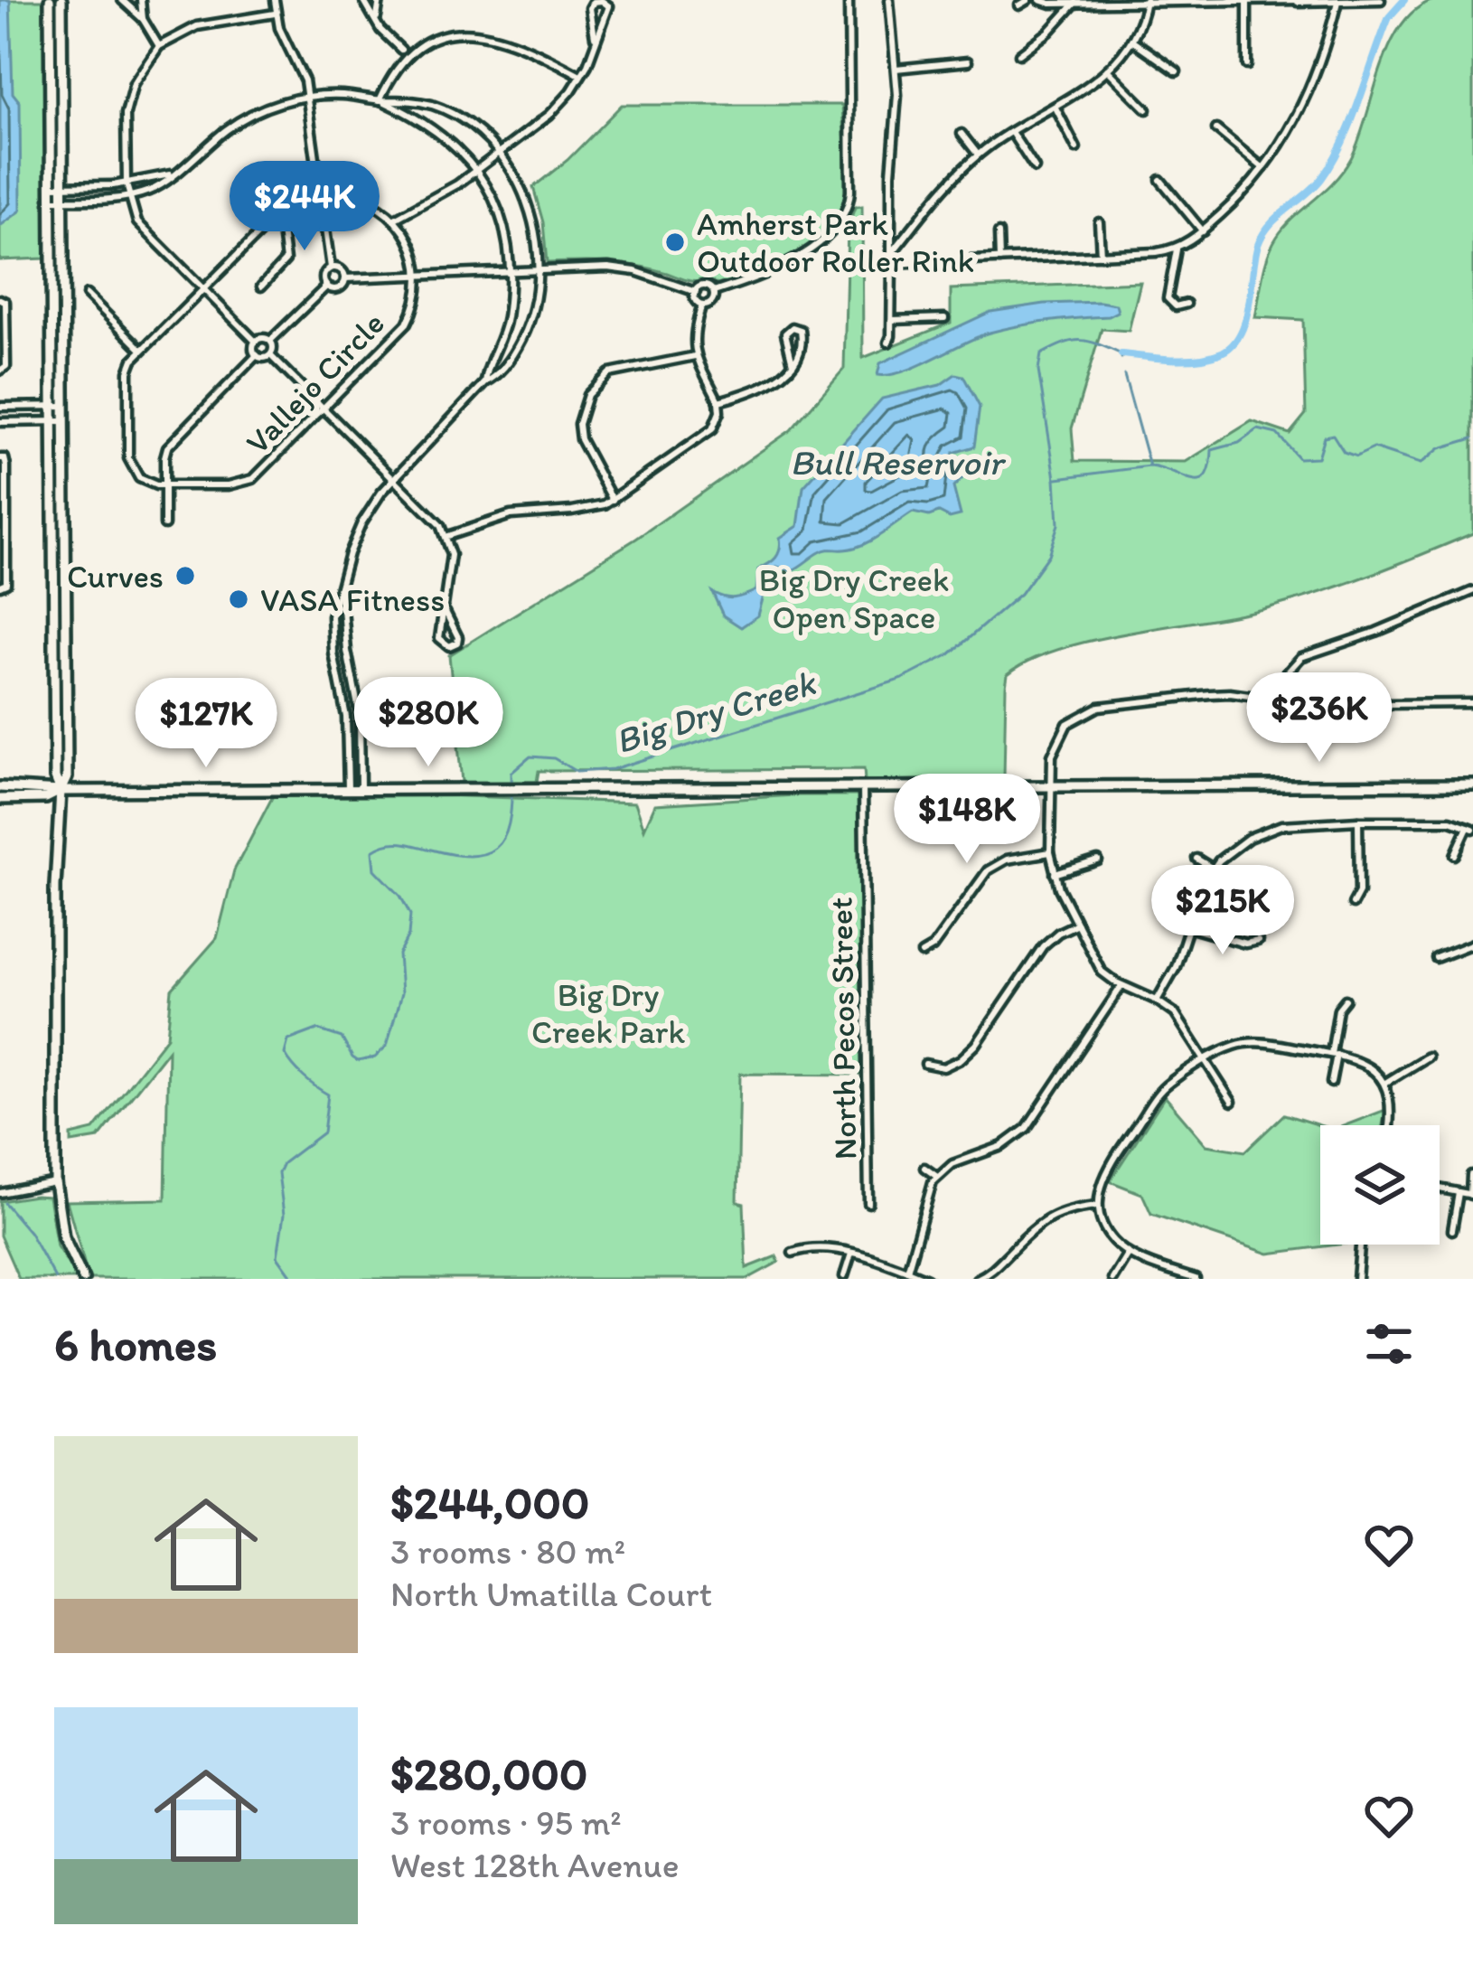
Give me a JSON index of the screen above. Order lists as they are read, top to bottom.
{
  "streets": {
    "street": ["Vallejo Circle", "North Pecos Street"]
  },
  "water": ["Bull Reservoir", "Big Dry Creek"],
  "parks": ["Big Dry Creek Open Space", "Big Dry Creek Park"],
  "places": ["Amherst Park Outdoor Roller Rink", "Curves", "VASA Fitness"],
  "page": {
    "price": [
      "$244K",
      "$236K",
      "$280K",
      "$127K",
      "$148K",
      "$215K"
    ],
    "heading": "6 homes",
    "list": [
      {
        "name": "$244,000",
        "note": "3 rooms · 80 m² · North Umatilla Court"
      },
      {
        "name": "$280,000",
        "note": "3 rooms · 95 m² · West 128th Avenue"
      }
    ]
  }
}
